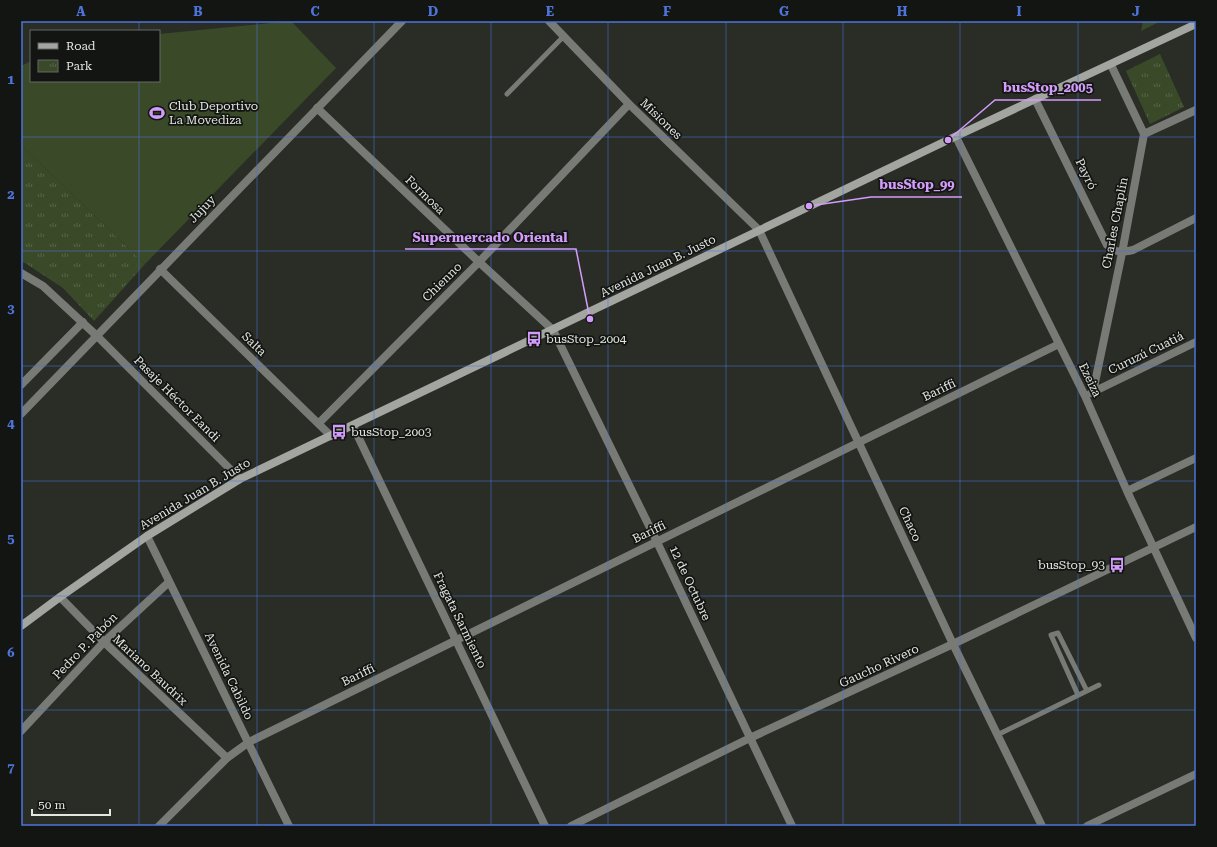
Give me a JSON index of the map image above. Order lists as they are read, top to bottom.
{
  "streets": {
    "main road": ["Avenida Juan B. Justo"],
    "street": [
      "Misiones",
      "Payró",
      "Formosa",
      "Jujuy",
      "Charles Chaplin",
      "Chienno",
      "Salta",
      "Curuzú Cuatiá",
      "Ezeiza",
      "Bariffi",
      "Pasaje Héctor Eandi",
      "Chaco",
      "12 de Octubre",
      "Fragata Sarmiento",
      "Pedro P. Pabón",
      "Gaucho Rivero",
      "Mariano Baudrix",
      "Avenida Cabildo"
    ]
  },
  "crossings": [
    ["Misiones", "Avenida Juan B. Justo"],
    ["Misiones", "Chienno"],
    ["Misiones", "Chaco"],
    ["Payró", "Charles Chaplin"],
    ["Payró", "Avenida Juan B. Justo"],
    ["Formosa", "Jujuy"],
    ["Formosa", "Avenida Juan B. Justo"],
    ["Formosa", "Chienno"],
    ["Formosa", "12 de Octubre"],
    ["Jujuy", "Salta"],
    ["Jujuy", "Pasaje Héctor Eandi"],
    ["Charles Chaplin", "Curuzú Cuatiá"],
    ["Avenida Juan B. Justo", "Salta"],
    ["Avenida Juan B. Justo", "Ezeiza"],
    ["Avenida Juan B. Justo", "Pasaje Héctor Eandi"],
    ["Avenida Juan B. Justo", "Chaco"],
    ["Avenida Juan B. Justo", "12 de Octubre"],
    ["Avenida Juan B. Justo", "Fragata Sarmiento"],
    ["Avenida Juan B. Justo", "Mariano Baudrix"],
    ["Avenida Juan B. Justo", "Avenida Cabildo"],
    ["Chienno", "Salta"],
    ["Curuzú Cuatiá", "Ezeiza"],
    ["Ezeiza", "Bariffi"],
    ["Ezeiza", "Gaucho Rivero"],
    ["Bariffi", "Chaco"],
    ["Bariffi", "12 de Octubre"],
    ["Bariffi", "Fragata Sarmiento"],
    ["Bariffi", "Mariano Baudrix"],
    ["Bariffi", "Avenida Cabildo"],
    ["Chaco", "Gaucho Rivero"],
    ["12 de Octubre", "Gaucho Rivero"],
    ["Pedro P. Pabón", "Mariano Baudrix"],
    ["Pedro P. Pabón", "Avenida Cabildo"]
  ],
  "places": {
    "sports": ["Club Deportivo La Movediza"],
    "other": ["busStop_2005", "busStop_99", "Supermercado Oriental"],
    "bus stop": ["busStop_2004", "busStop_2003", "busStop_93"]
  },
  "legend": ["Road", "Park"],
  "scale_bar": "50 m",
  "grid": {
    "columns": [
      "A",
      "B",
      "C",
      "D",
      "E",
      "F",
      "G",
      "H",
      "I",
      "J"
    ],
    "rows": [
      "1",
      "2",
      "3",
      "4",
      "5",
      "6",
      "7"
    ]
  }
}
